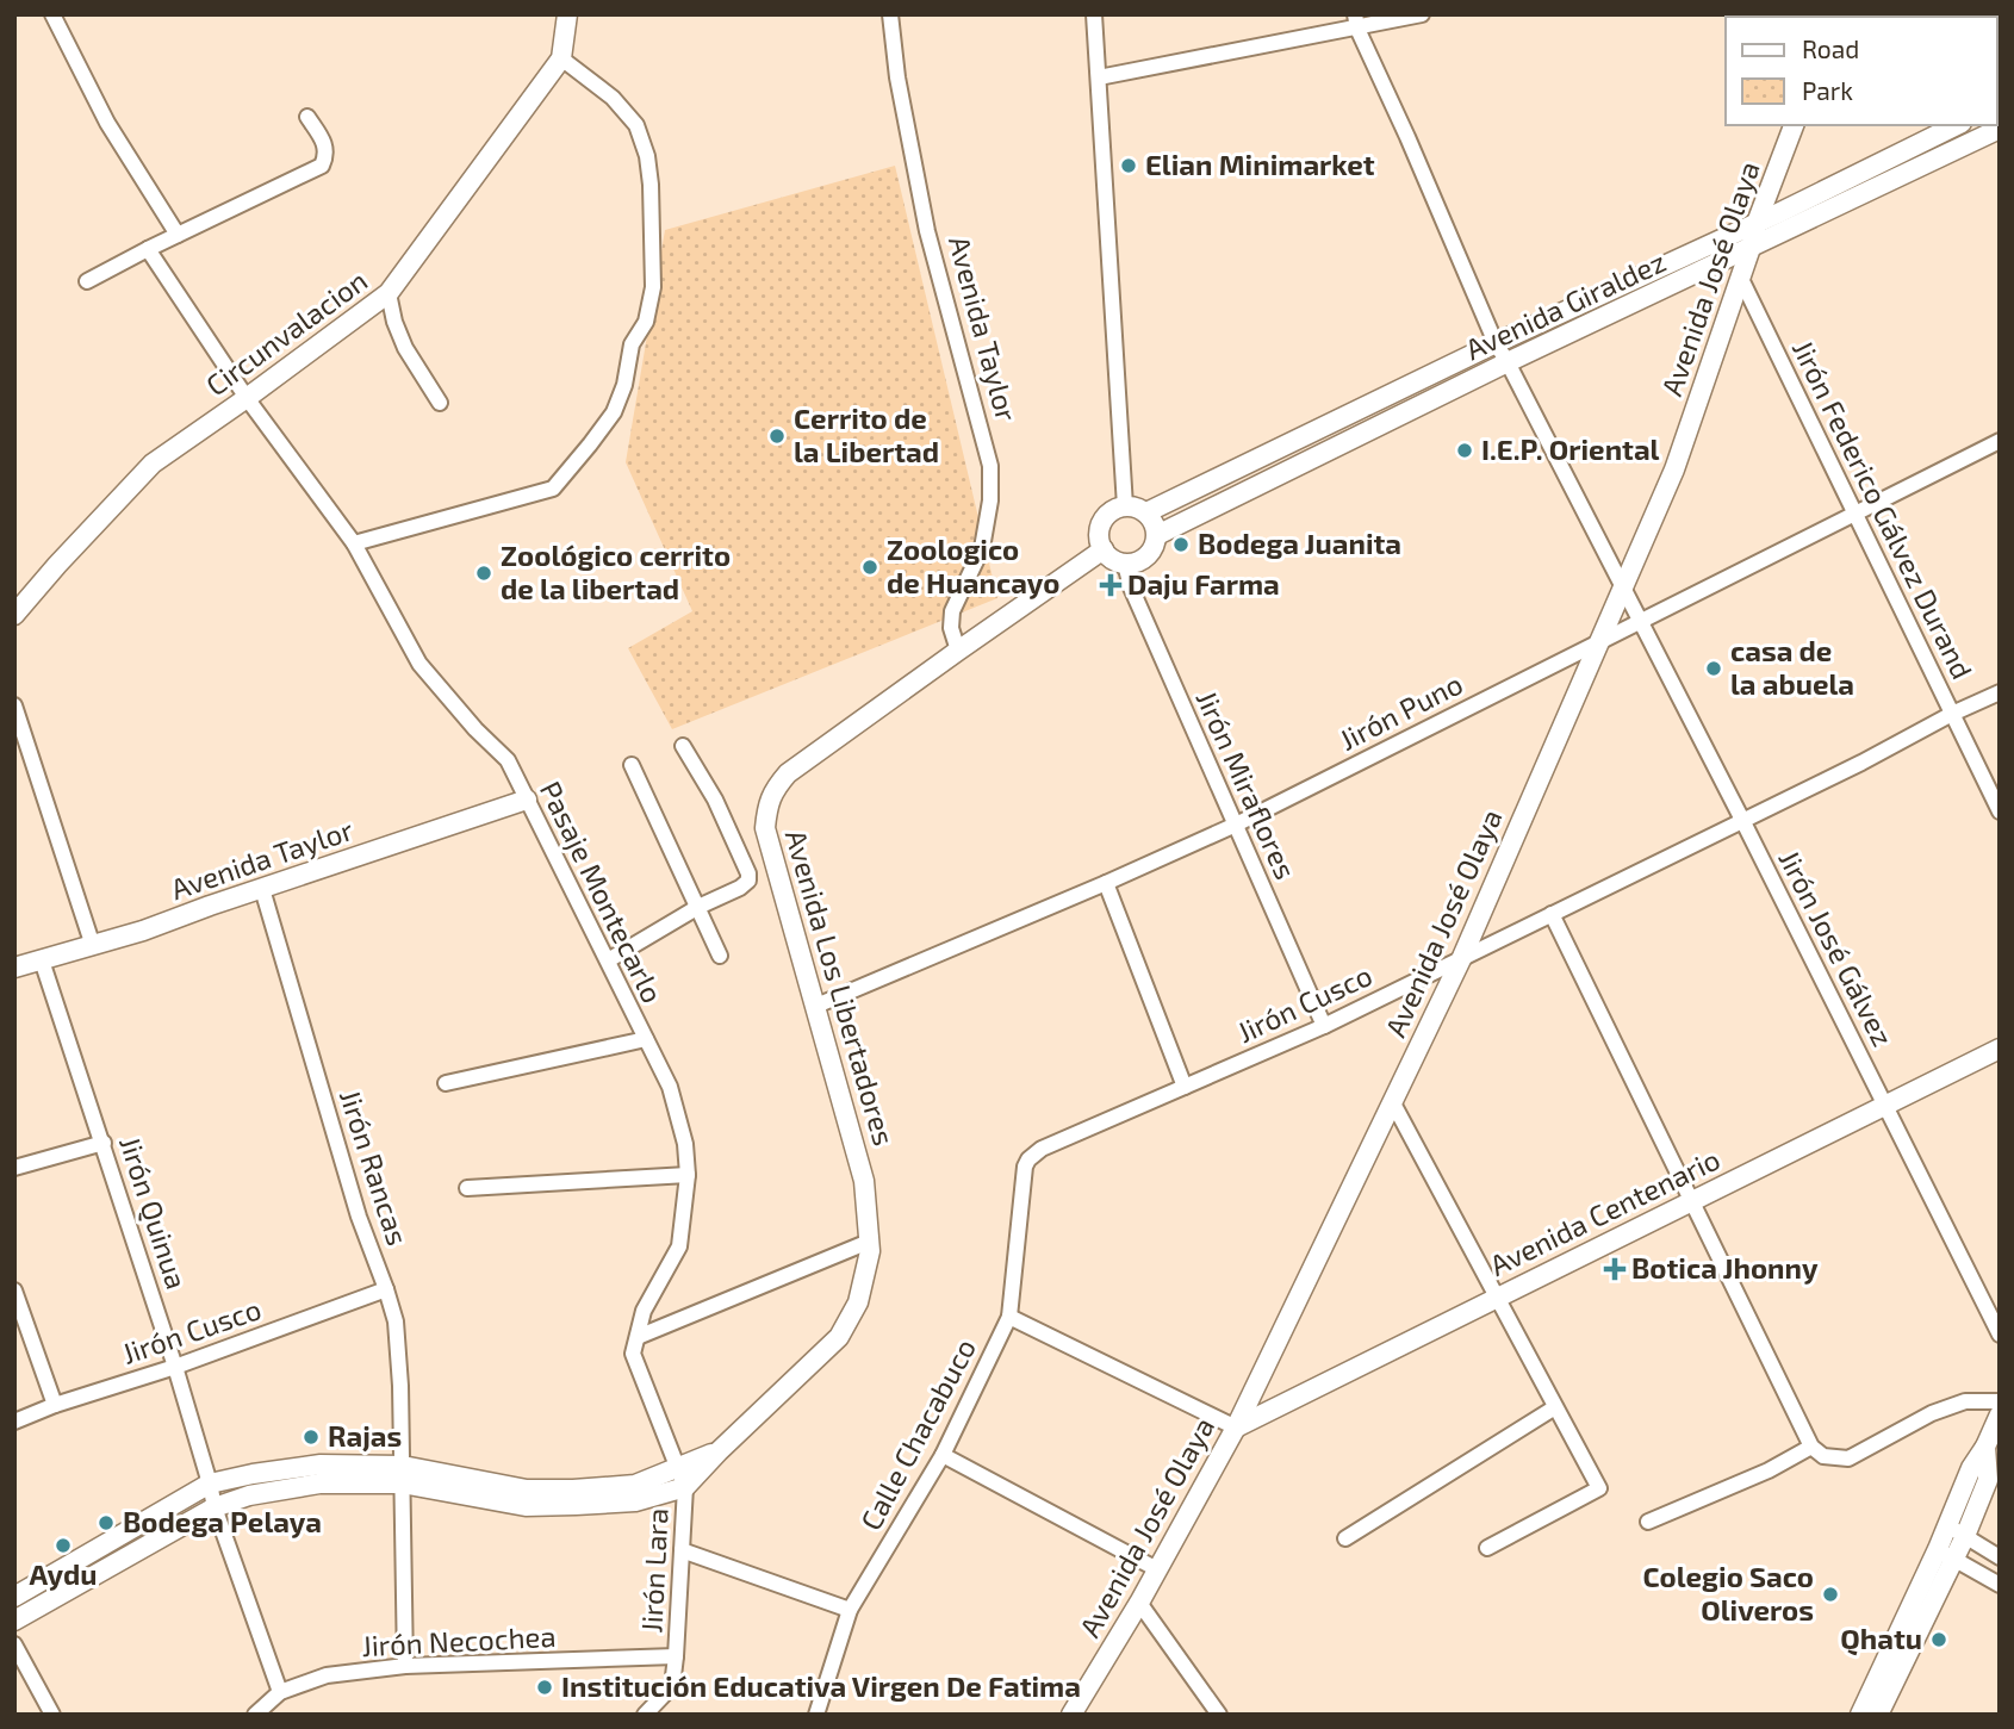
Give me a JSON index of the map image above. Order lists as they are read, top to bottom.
{
  "streets": {
    "street": [
      "Avenida José Olaya",
      "Avenida Giraldez",
      "Avenida Taylor",
      "Circunvalacion",
      "Jirón Federico Gálvez Durand",
      "Jirón Puno",
      "Jirón Miraflores",
      "Pasaje Montecarlo",
      "Jirón José Gálvez",
      "Avenida Los Libertadores",
      "Jirón Cusco",
      "Jirón Rancas",
      "Jirón Quinua",
      "Avenida Centenario",
      "Calle Chacabuco",
      "Jirón Lara",
      "Jirón Necochea"
    ]
  },
  "crossings": [
    ["Avenida José Olaya", "Avenida Giraldez"],
    ["Avenida José Olaya", "Jirón Federico Gálvez Durand"],
    ["Avenida José Olaya", "Jirón Puno"],
    ["Avenida José Olaya", "Jirón José Gálvez"],
    ["Avenida José Olaya", "Jirón Cusco"],
    ["Avenida José Olaya", "Avenida Centenario"],
    ["Avenida Giraldez", "Jirón Miraflores"],
    ["Avenida Giraldez", "Jirón José Gálvez"],
    ["Avenida Giraldez", "Avenida Los Libertadores"],
    ["Avenida Taylor", "Pasaje Montecarlo"],
    ["Avenida Taylor", "Avenida Los Libertadores"],
    ["Avenida Taylor", "Jirón Rancas"],
    ["Avenida Taylor", "Jirón Quinua"],
    ["Circunvalacion", "Pasaje Montecarlo"],
    ["Jirón Federico Gálvez Durand", "Jirón Puno"],
    ["Jirón Federico Gálvez Durand", "Jirón Cusco"],
    ["Jirón Puno", "Jirón Miraflores"],
    ["Jirón Puno", "Jirón José Gálvez"],
    ["Jirón Puno", "Avenida Los Libertadores"],
    ["Jirón Miraflores", "Avenida Los Libertadores"],
    ["Jirón Miraflores", "Jirón Cusco"],
    ["Pasaje Montecarlo", "Avenida Los Libertadores"],
    ["Pasaje Montecarlo", "Jirón Lara"],
    ["Jirón José Gálvez", "Jirón Cusco"],
    ["Jirón José Gálvez", "Avenida Centenario"],
    ["Avenida Los Libertadores", "Jirón Rancas"],
    ["Avenida Los Libertadores", "Jirón Quinua"],
    ["Avenida Los Libertadores", "Jirón Lara"],
    ["Jirón Cusco", "Jirón Rancas"],
    ["Jirón Cusco", "Jirón Quinua"],
    ["Jirón Cusco", "Calle Chacabuco"],
    ["Jirón Rancas", "Jirón Necochea"],
    ["Jirón Lara", "Jirón Necochea"]
  ],
  "places": {
    "other": [
      "Elian Minimarket",
      "Cerrito de la Libertad",
      "I.E.P. Oriental",
      "Bodega Juanita",
      "Zoologico de Huancayo",
      "Zoológico cerrito de la libertad",
      "casa de la abuela",
      "Rajas",
      "Bodega Pelaya",
      "Aydu",
      "Colegio Saco Oliveros",
      "Qhatu",
      "Institución Educativa Virgen De Fatima"
    ],
    "health": ["Daju Farma", "Botica Jhonny"]
  },
  "legend": ["Road", "Park"]
}
